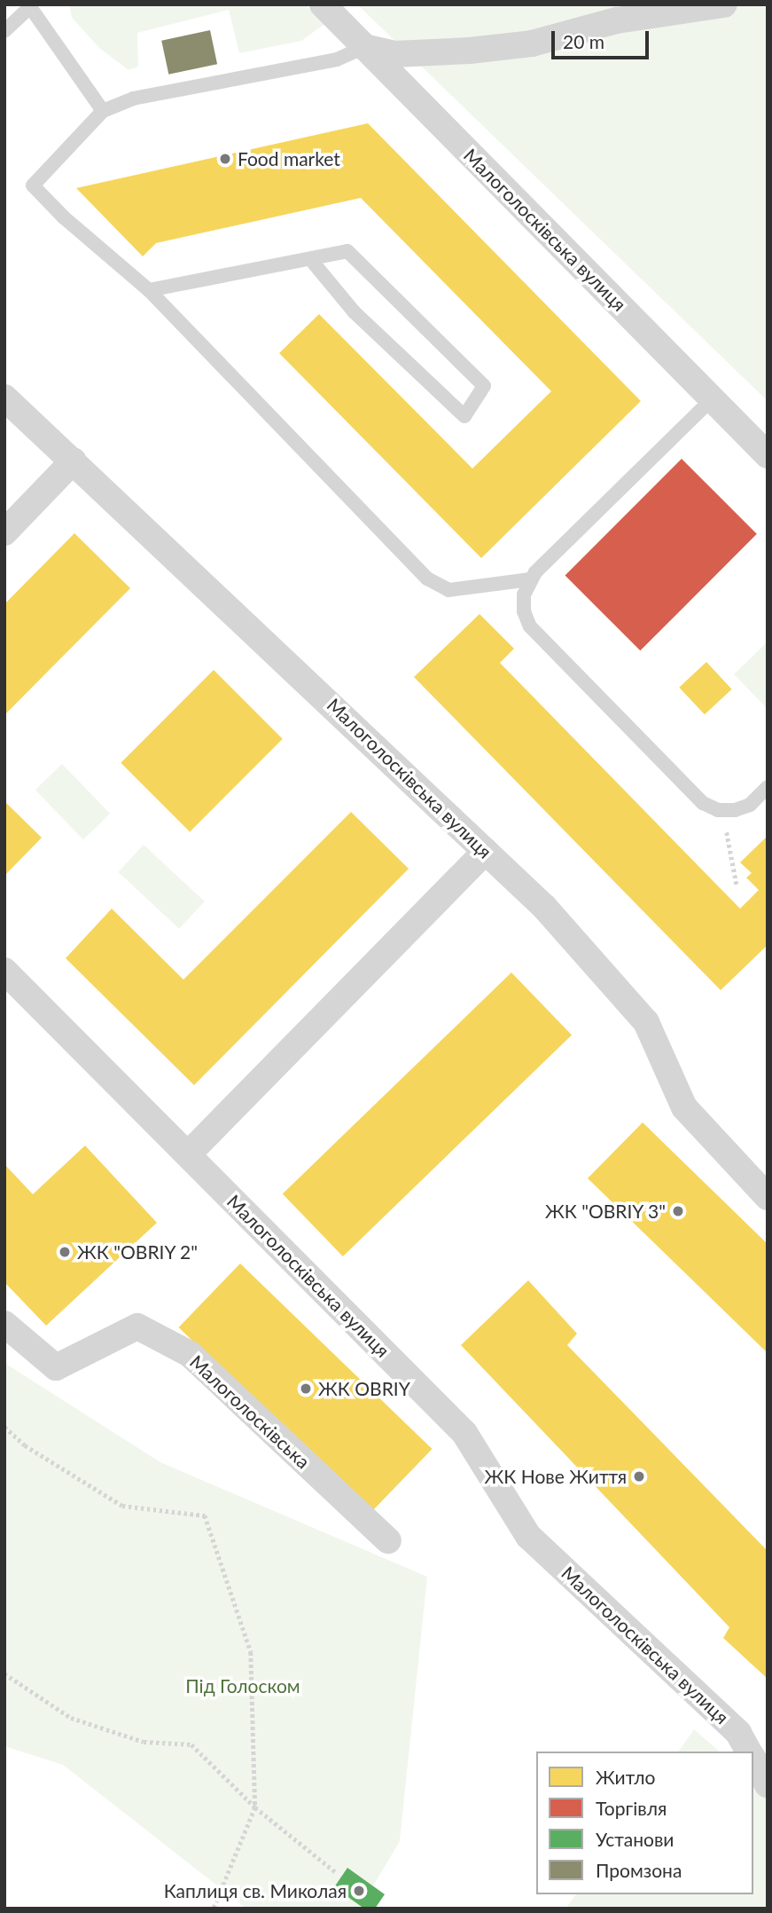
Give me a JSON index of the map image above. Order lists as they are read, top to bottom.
{
  "streets": {
    "street": ["Малоголосківська вулиця", "Малоголосківська"]
  },
  "parks": ["Під Голоском"],
  "places": [
    "Food market",
    "ЖК \"OBRIY 3\"",
    "ЖК \"OBRIY 2\"",
    "ЖК OBRIY",
    "ЖК Нове Життя",
    "Каплиця св. Миколая"
  ],
  "legend": [
    "Житло",
    "Торгівля",
    "Установи",
    "Промзона"
  ],
  "scale_bar": "20 m"
}
